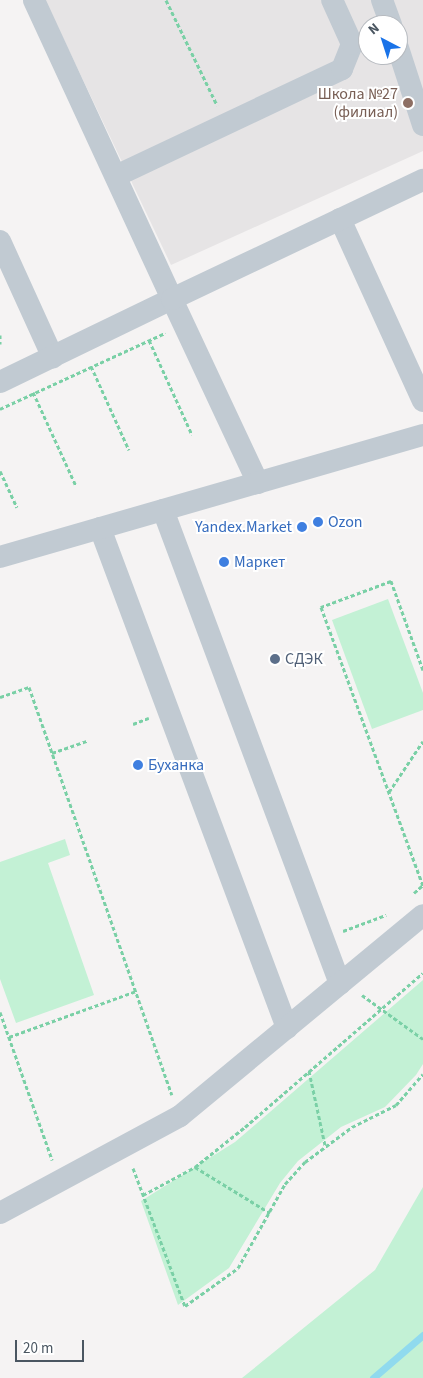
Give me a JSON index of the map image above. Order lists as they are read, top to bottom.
{
  "places": [
    "Школа №27 (филиал)",
    "Ozon",
    "Yandex.Market",
    "Маркет",
    "СДЭК",
    "Буханка"
  ],
  "scale_bar": "20 m",
  "north": "top left"
}
